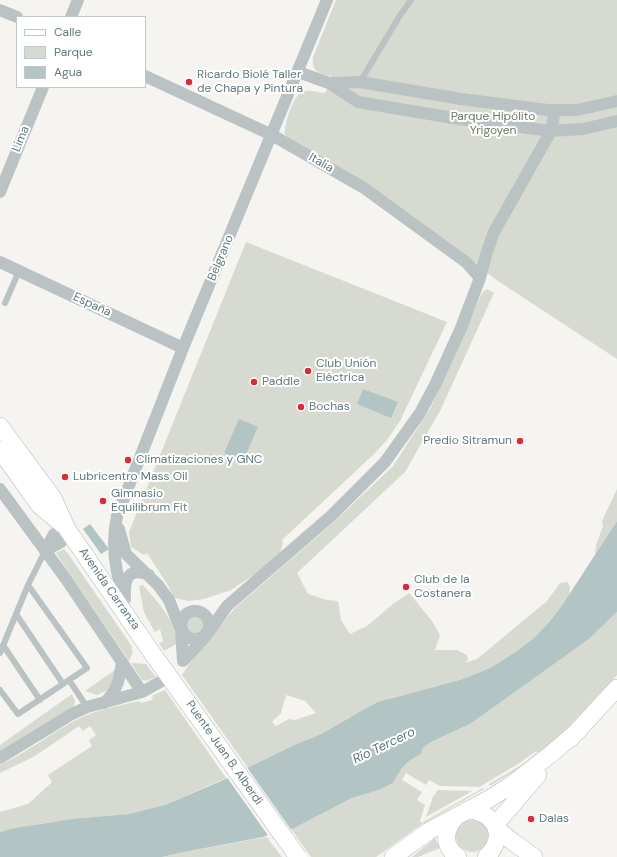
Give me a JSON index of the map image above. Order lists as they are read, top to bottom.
{
  "streets": {
    "main road": ["Avenida Carranza", "Puente Juan B. Alberdi"],
    "street": [
      "Lima",
      "Italia",
      "Belgrano",
      "España"
    ]
  },
  "crossings": [
    ["Italia", "Belgrano"],
    ["Belgrano", "España"],
    ["Avenida Carranza", "Puente Juan B. Alberdi"]
  ],
  "water": ["Río Tercero"],
  "parks": ["Parque Hipólito Yrigoyen"],
  "places": [
    "Ricardo Biolé Taller de Chapa y Pintura",
    "Club Unión Eléctrica",
    "Paddle",
    "Bochas",
    "Predio Sitramun",
    "Climatizaciones y GNC",
    "Lubricentro Mass Oil",
    "Gimnasio Equilibrum Fit",
    "Club de la Costanera",
    "Dalas"
  ],
  "legend": ["Calle", "Parque", "Agua"]
}
